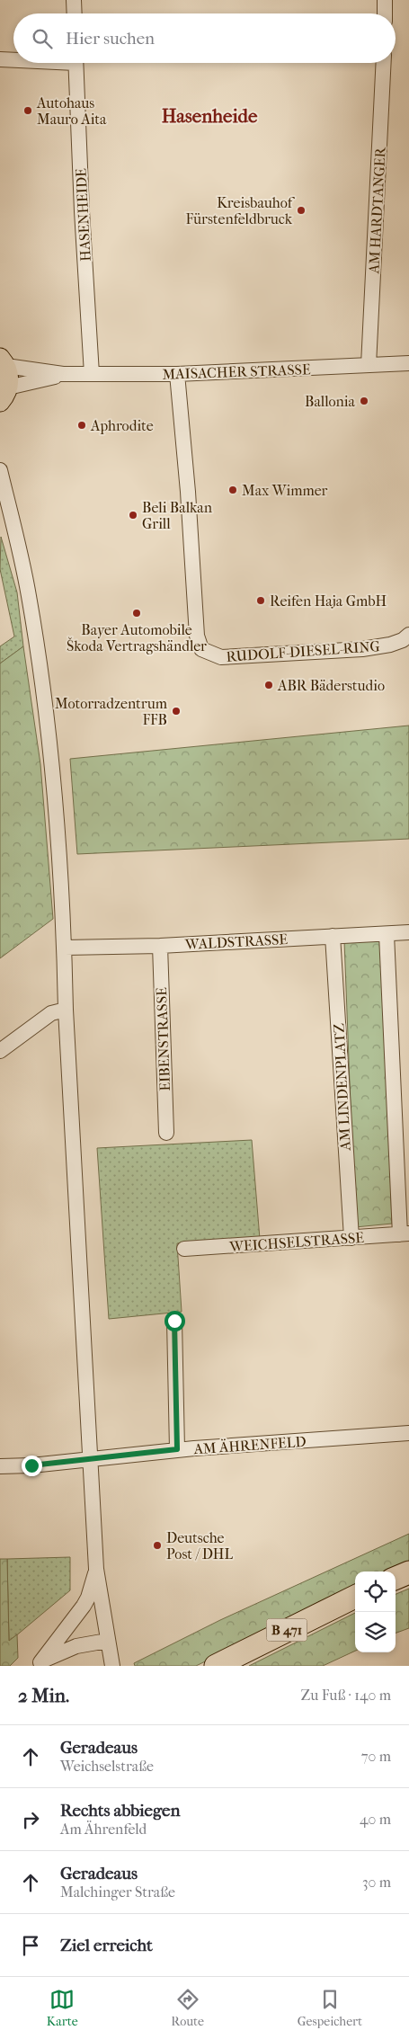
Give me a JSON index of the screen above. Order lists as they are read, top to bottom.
{
  "streets": {
    "highway": ["B 471"],
    "street": [
      "AM HARDTANGER",
      "HASENHEIDE",
      "MAISACHER STRASSE",
      "RUDOLF-DIESEL-RING",
      "WALDSTRASSE",
      "EIBENSTRASSE",
      "AM LINDENPLATZ",
      "WEICHSELSTRASSE",
      "AM ÄHRENFELD"
    ]
  },
  "crossings": [
    ["AM HARDTANGER", "MAISACHER STRASSE"],
    ["HASENHEIDE", "MAISACHER STRASSE"],
    ["MAISACHER STRASSE", "RUDOLF-DIESEL-RING"],
    ["WALDSTRASSE", "EIBENSTRASSE"],
    ["WALDSTRASSE", "AM LINDENPLATZ"],
    ["AM LINDENPLATZ", "WEICHSELSTRASSE"]
  ],
  "districts": ["Hasenheide"],
  "places": [
    "Autohaus Mauro Aita",
    "Kreisbauhof Fürstenfeldbruck",
    "Ballonia",
    "Aphrodite",
    "Max Wimmer",
    "Beli Balkan Grill",
    "Reifen Haja GmbH",
    "Bayer Automobile Škoda Vertragshändler",
    "ABR Bäderstudio",
    "Motorradzentrum FFB",
    "Deutsche Post / DHL"
  ],
  "page": {
    "search": "Hier suchen",
    "heading": ["2 Min.", "Zu Fuß · 140 m"],
    "list": [
      ["Geradeaus", "Weichselstraße", "70 m"],
      ["Rechts abbiegen", "Am Ährenfeld", "40 m"],
      ["Geradeaus", "Malchinger Straße", "30 m"],
      "Ziel erreicht"
    ],
    "nav": ["Karte", "Route", "Gespeichert"]
  }
}
